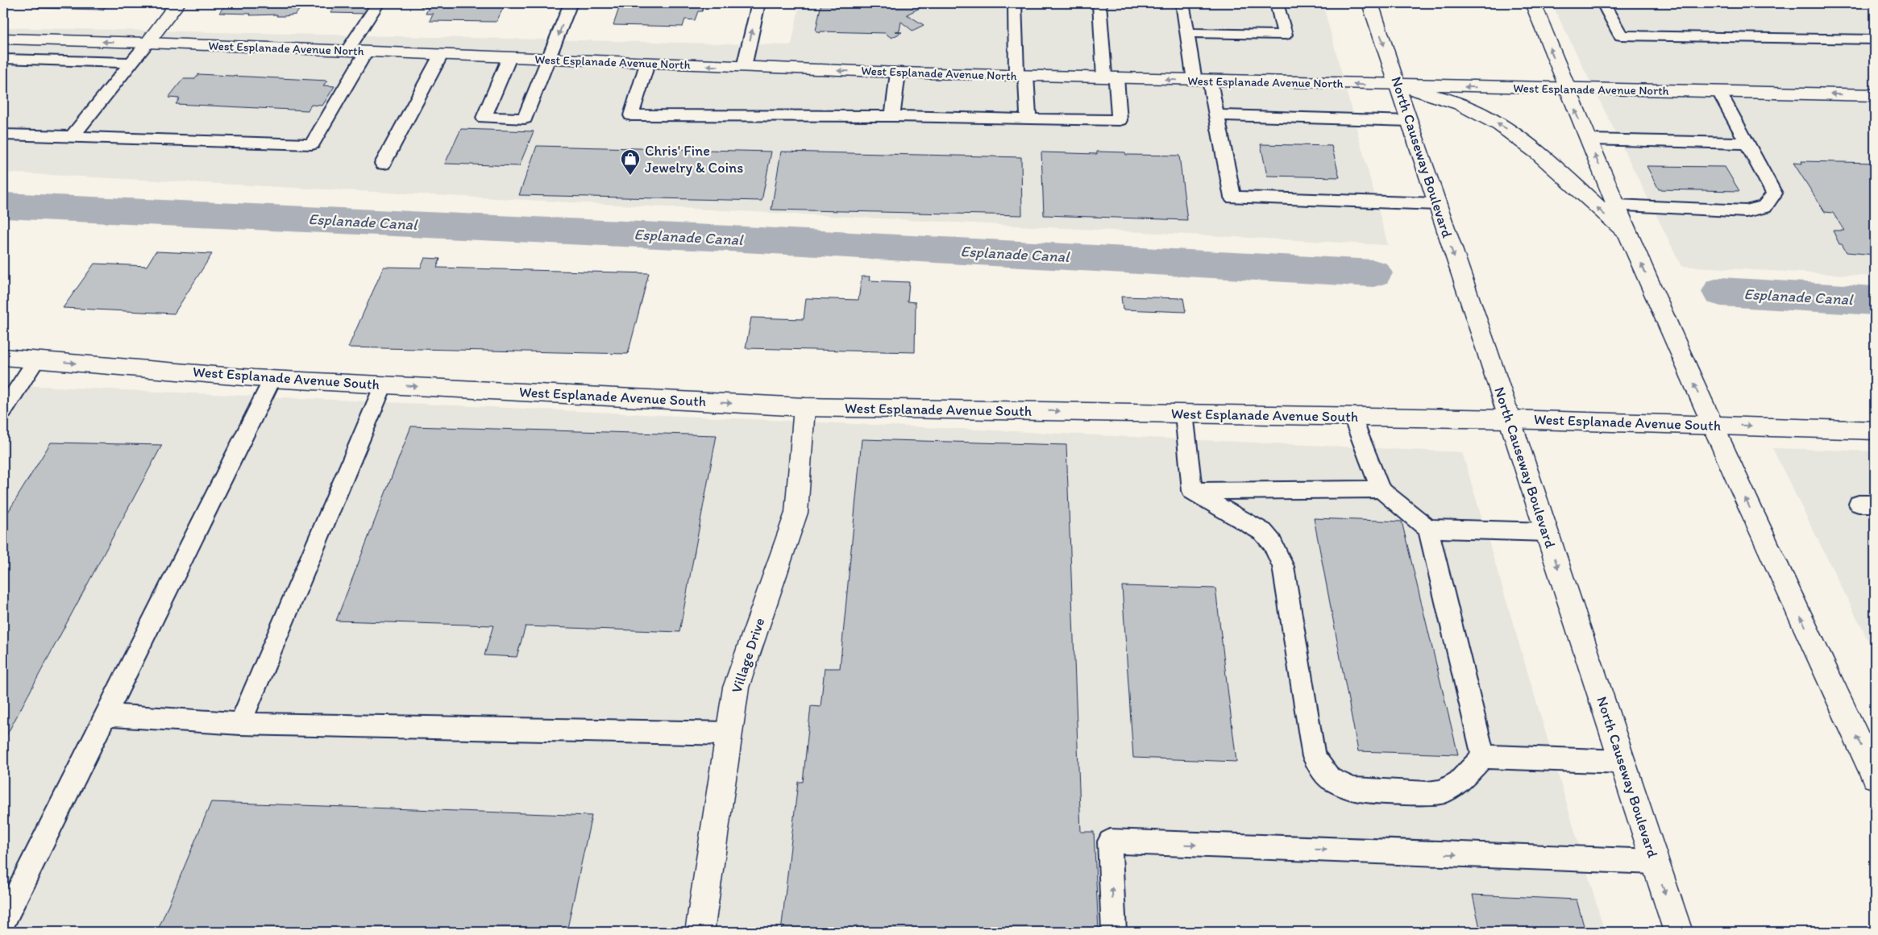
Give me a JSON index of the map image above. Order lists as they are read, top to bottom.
{
  "streets": {
    "main road": [
      "West Esplanade Avenue North",
      "North Causeway Boulevard",
      "West Esplanade Avenue South",
      "Village Drive"
    ]
  },
  "crossings": [
    ["West Esplanade Avenue North", "North Causeway Boulevard"],
    ["North Causeway Boulevard", "West Esplanade Avenue South"],
    ["West Esplanade Avenue South", "Village Drive"]
  ],
  "one_way": ["West Esplanade Avenue North", "West Esplanade Avenue South"],
  "water": ["Esplanade Canal"],
  "places": {
    "shop": ["Chris' Fine Jewelry & Coins"]
  }
}
